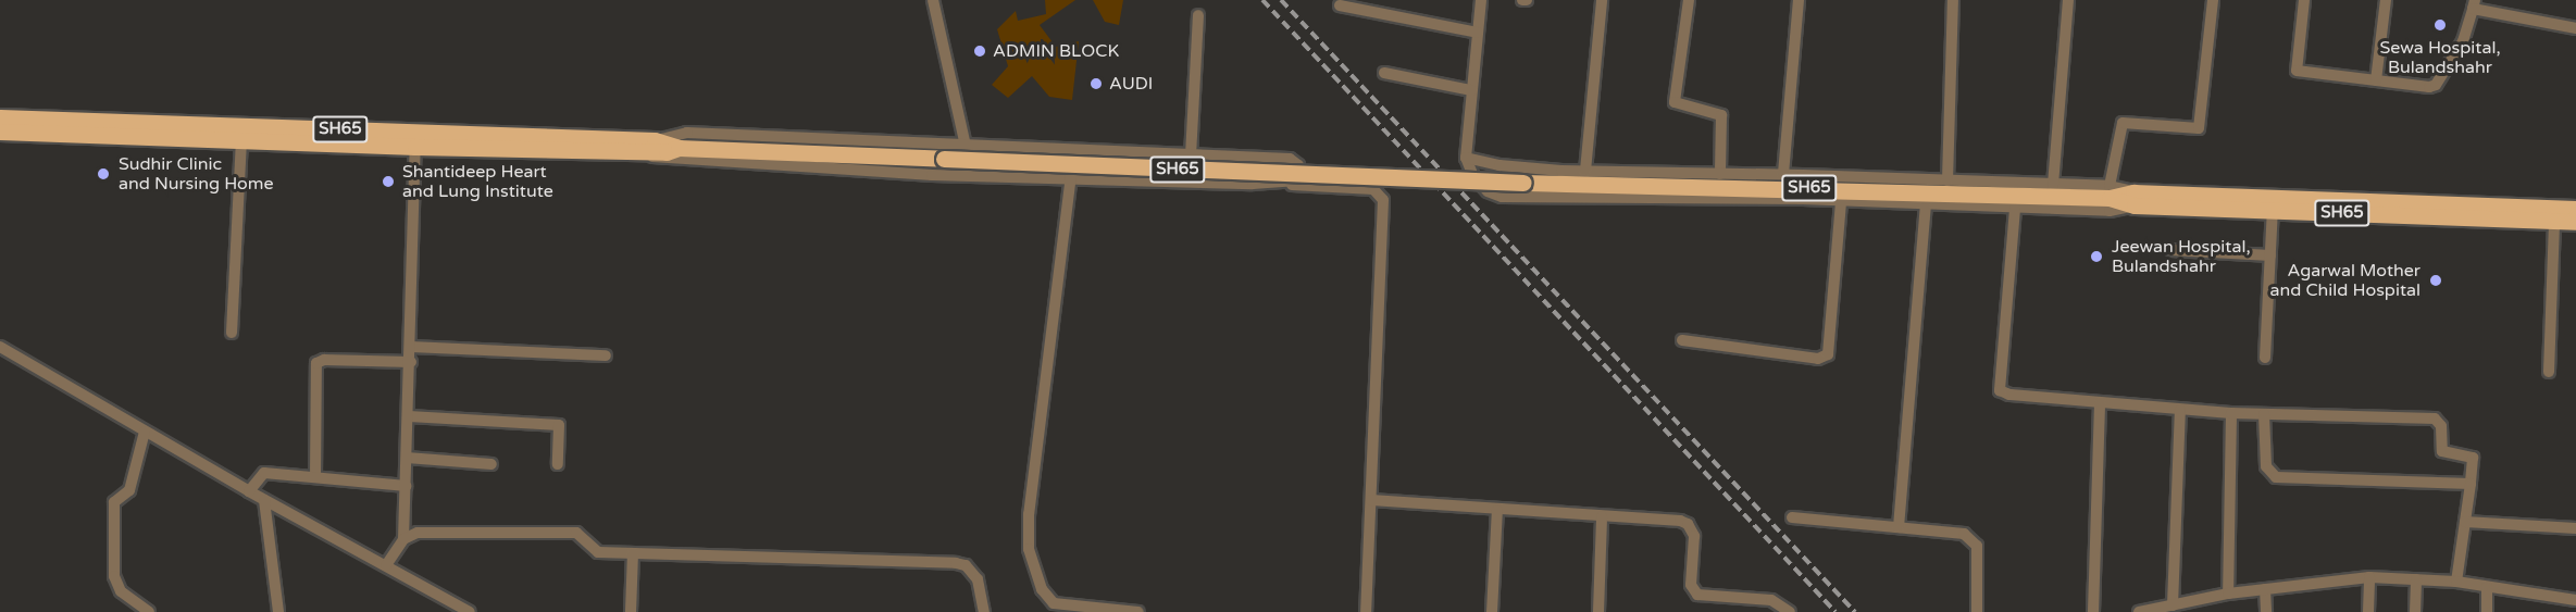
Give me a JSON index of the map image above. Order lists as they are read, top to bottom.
{
  "streets": {
    "main road": ["SH65"]
  },
  "places": [
    "Sewa Hospital, Bulandshahr",
    "ADMIN BLOCK",
    "AUDI",
    "Sudhir Clinic and Nursing Home",
    "Shantideep Heart and Lung Institute",
    "Jeewan Hospital, Bulandshahr",
    "Agarwal Mother and Child Hospital"
  ]
}
